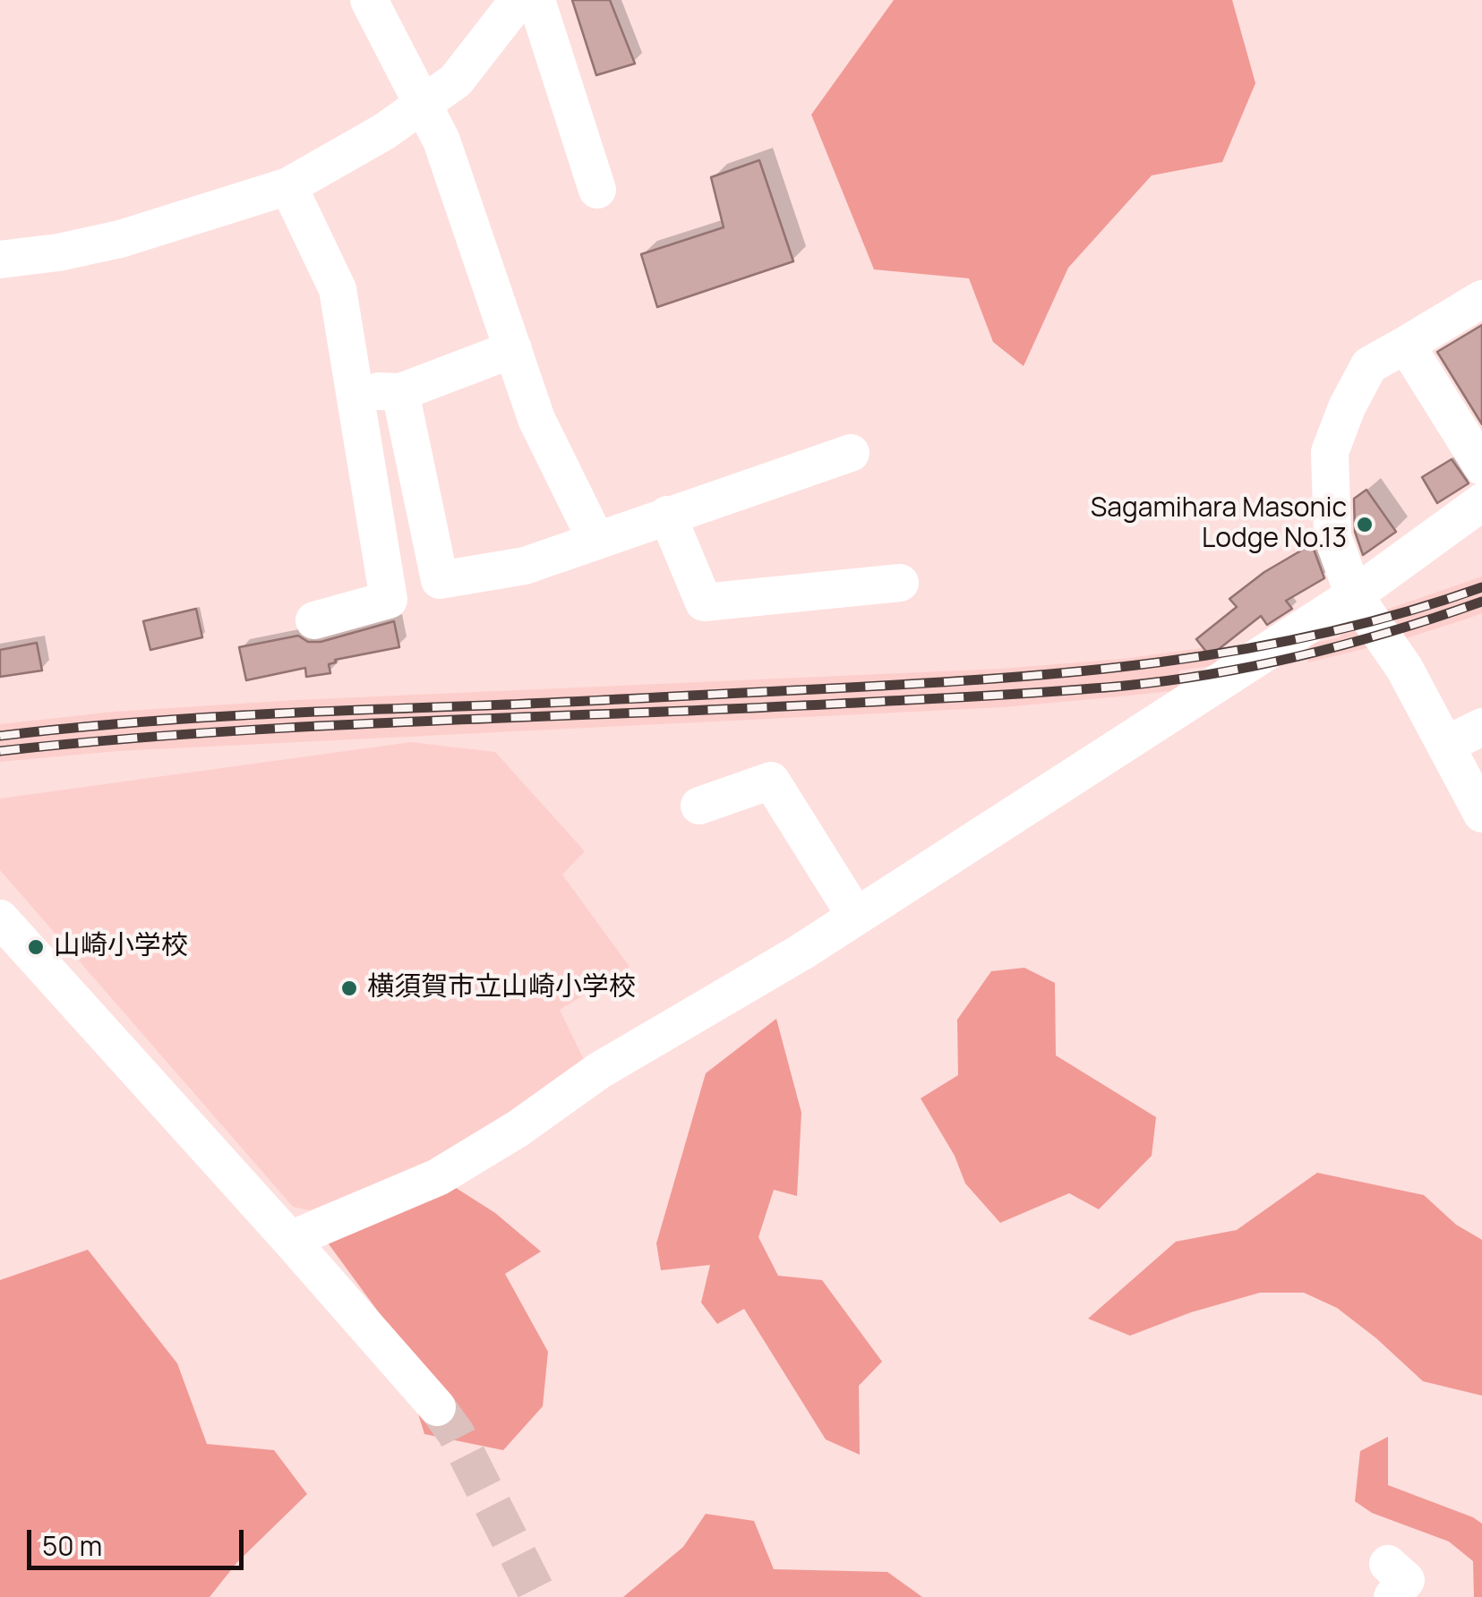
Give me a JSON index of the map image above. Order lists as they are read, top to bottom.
{
  "places": ["Sagamihara Masonic Lodge No.13", "山崎小学校", "横須賀市立山崎小学校"],
  "scale_bar": "50 m"
}
